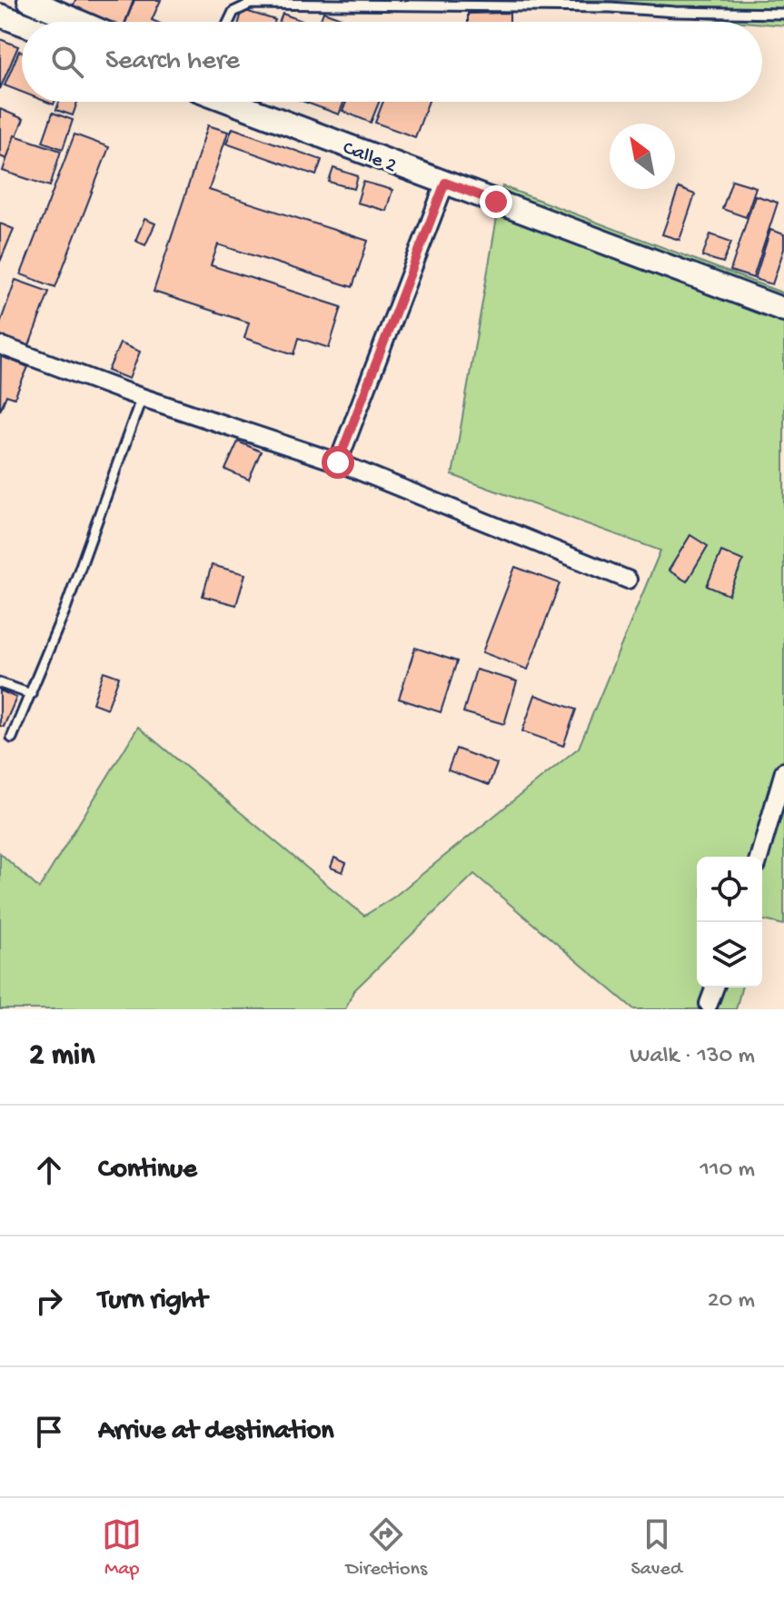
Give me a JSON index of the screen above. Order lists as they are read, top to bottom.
{
  "streets": {
    "main road": ["Calle 2"]
  },
  "north": "top left",
  "page": {
    "search": "Search here",
    "heading": ["2 min", "Walk · 130 m"],
    "list": [
      ["Continue", "110 m"],
      ["Turn right", "20 m"],
      "Arrive at destination"
    ],
    "nav": ["Map", "Directions", "Saved"]
  }
}
